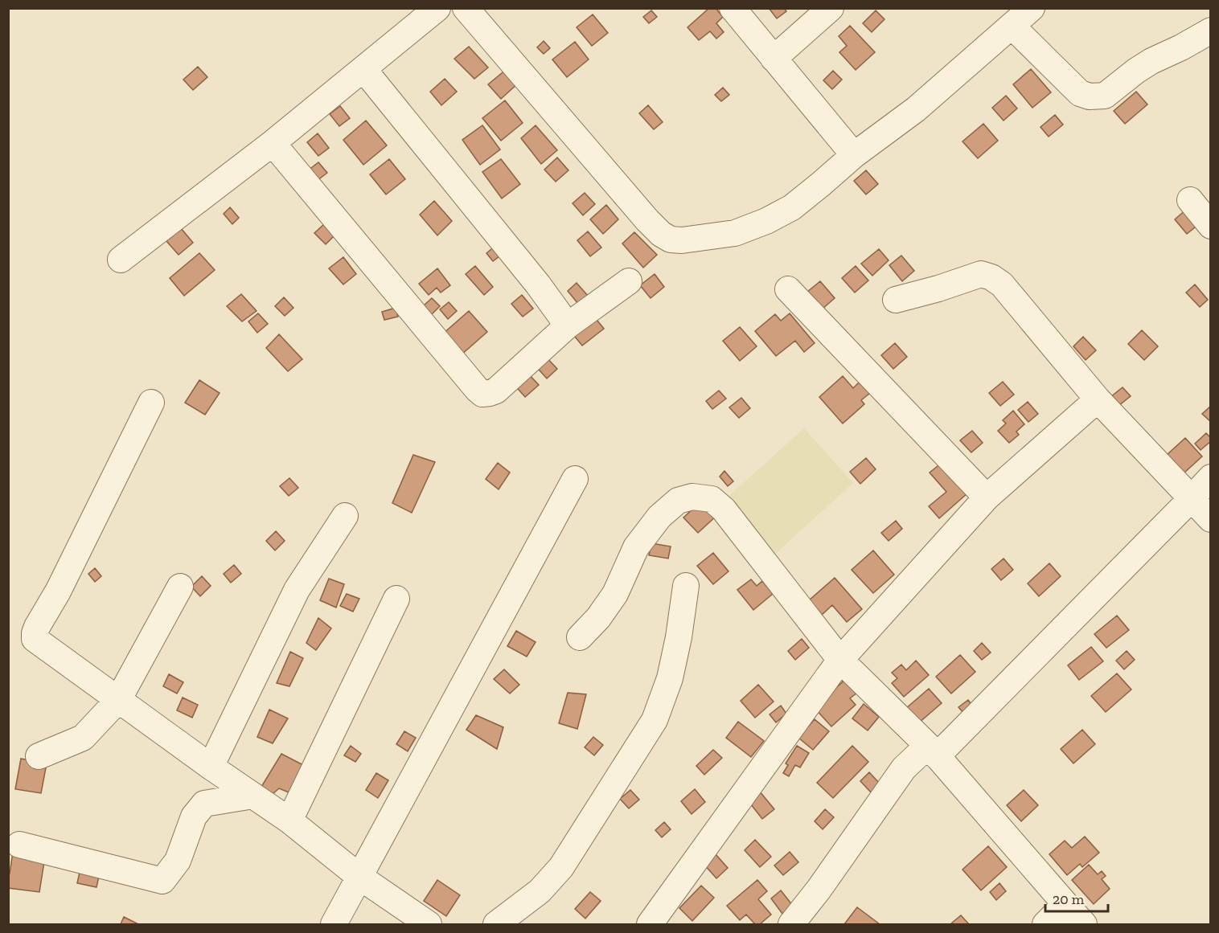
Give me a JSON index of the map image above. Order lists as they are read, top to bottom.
{
  "scale_bar": "20 m"
}
